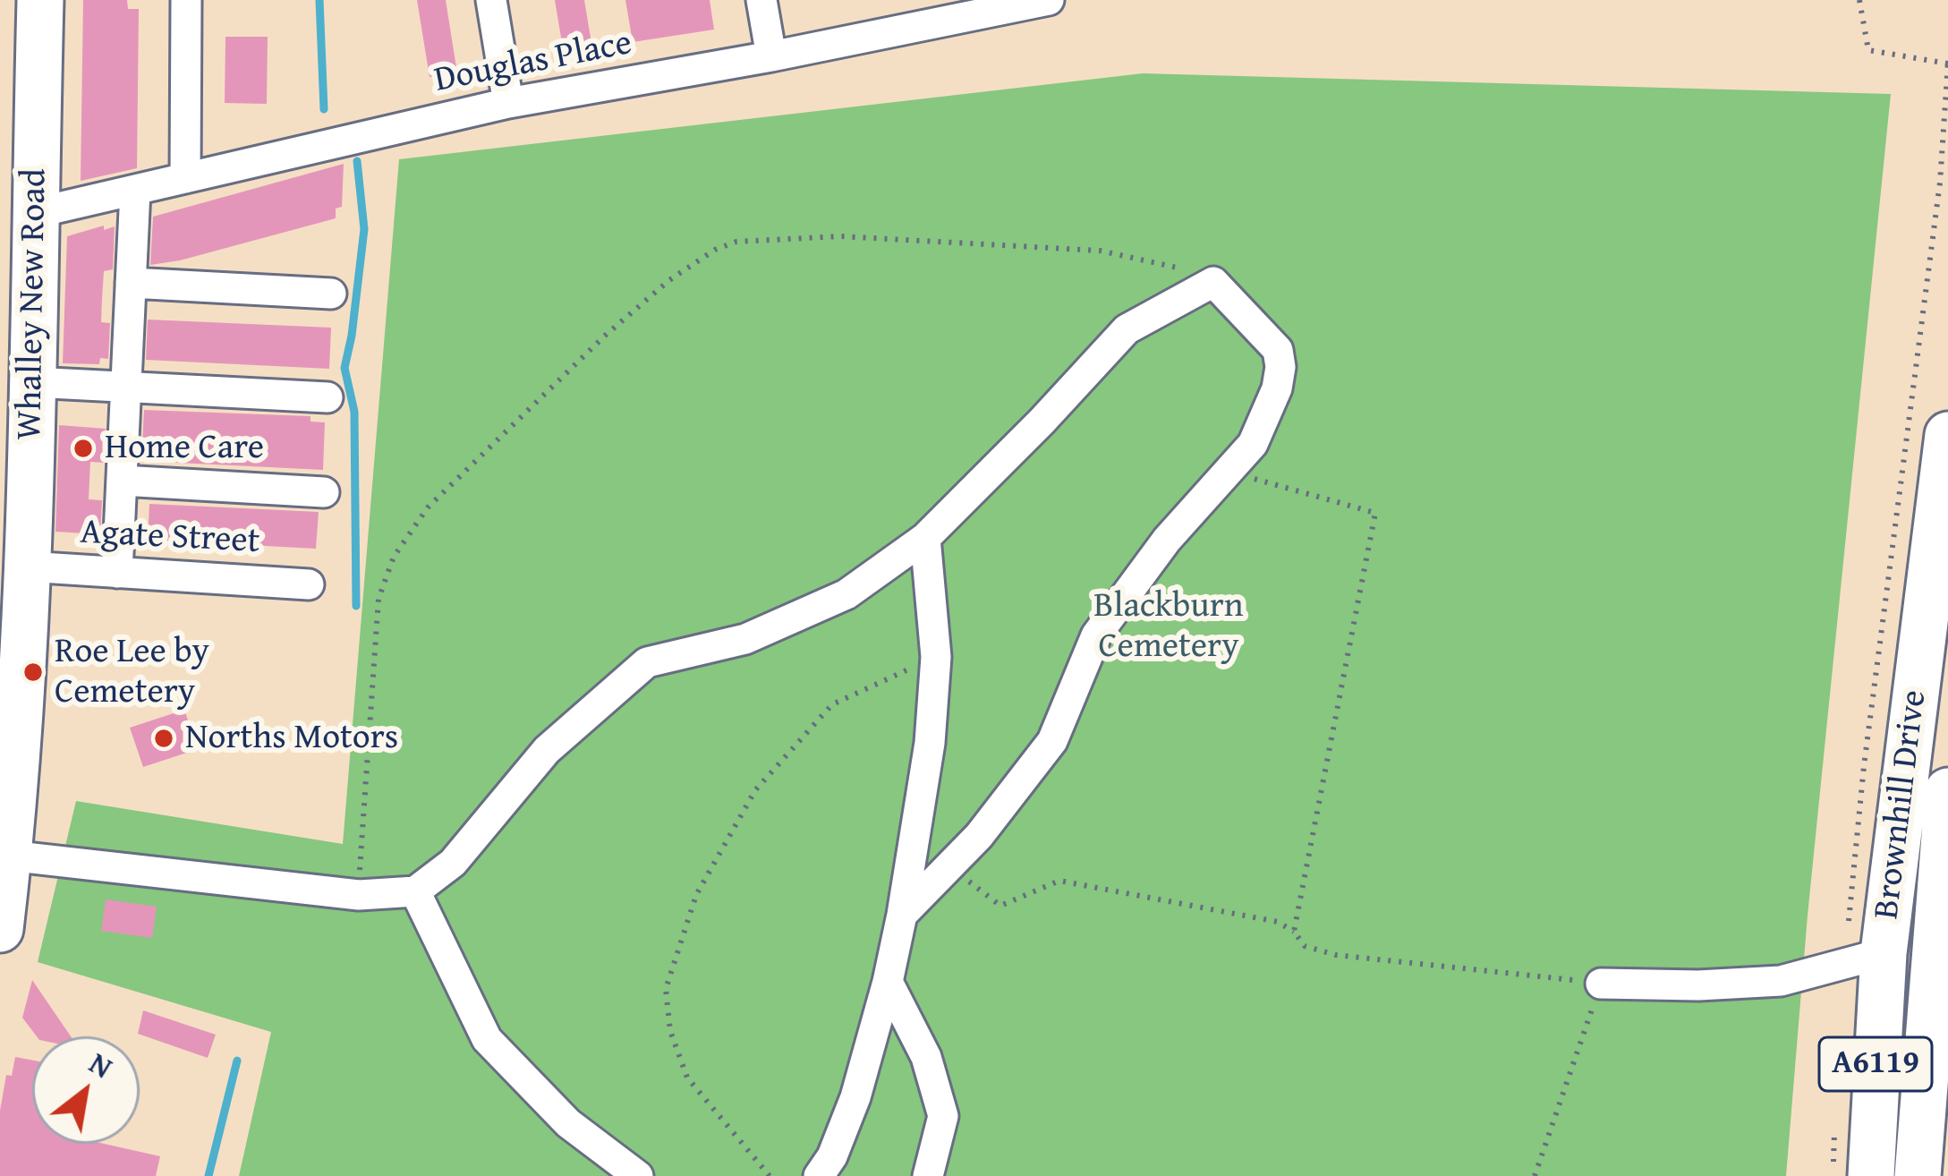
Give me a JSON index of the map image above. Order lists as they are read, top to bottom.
{
  "streets": {
    "highway": ["Whalley New Road", "Brownhill Drive", "A6119"],
    "street": ["Douglas Place", "Agate Street"]
  },
  "crossings": [
    ["Douglas Place", "Whalley New Road"],
    ["Whalley New Road", "Agate Street"]
  ],
  "parks": ["Blackburn Cemetery"],
  "places": ["Home Care", "Roe Lee by Cemetery", "Norths Motors"],
  "north": "top right"
}
